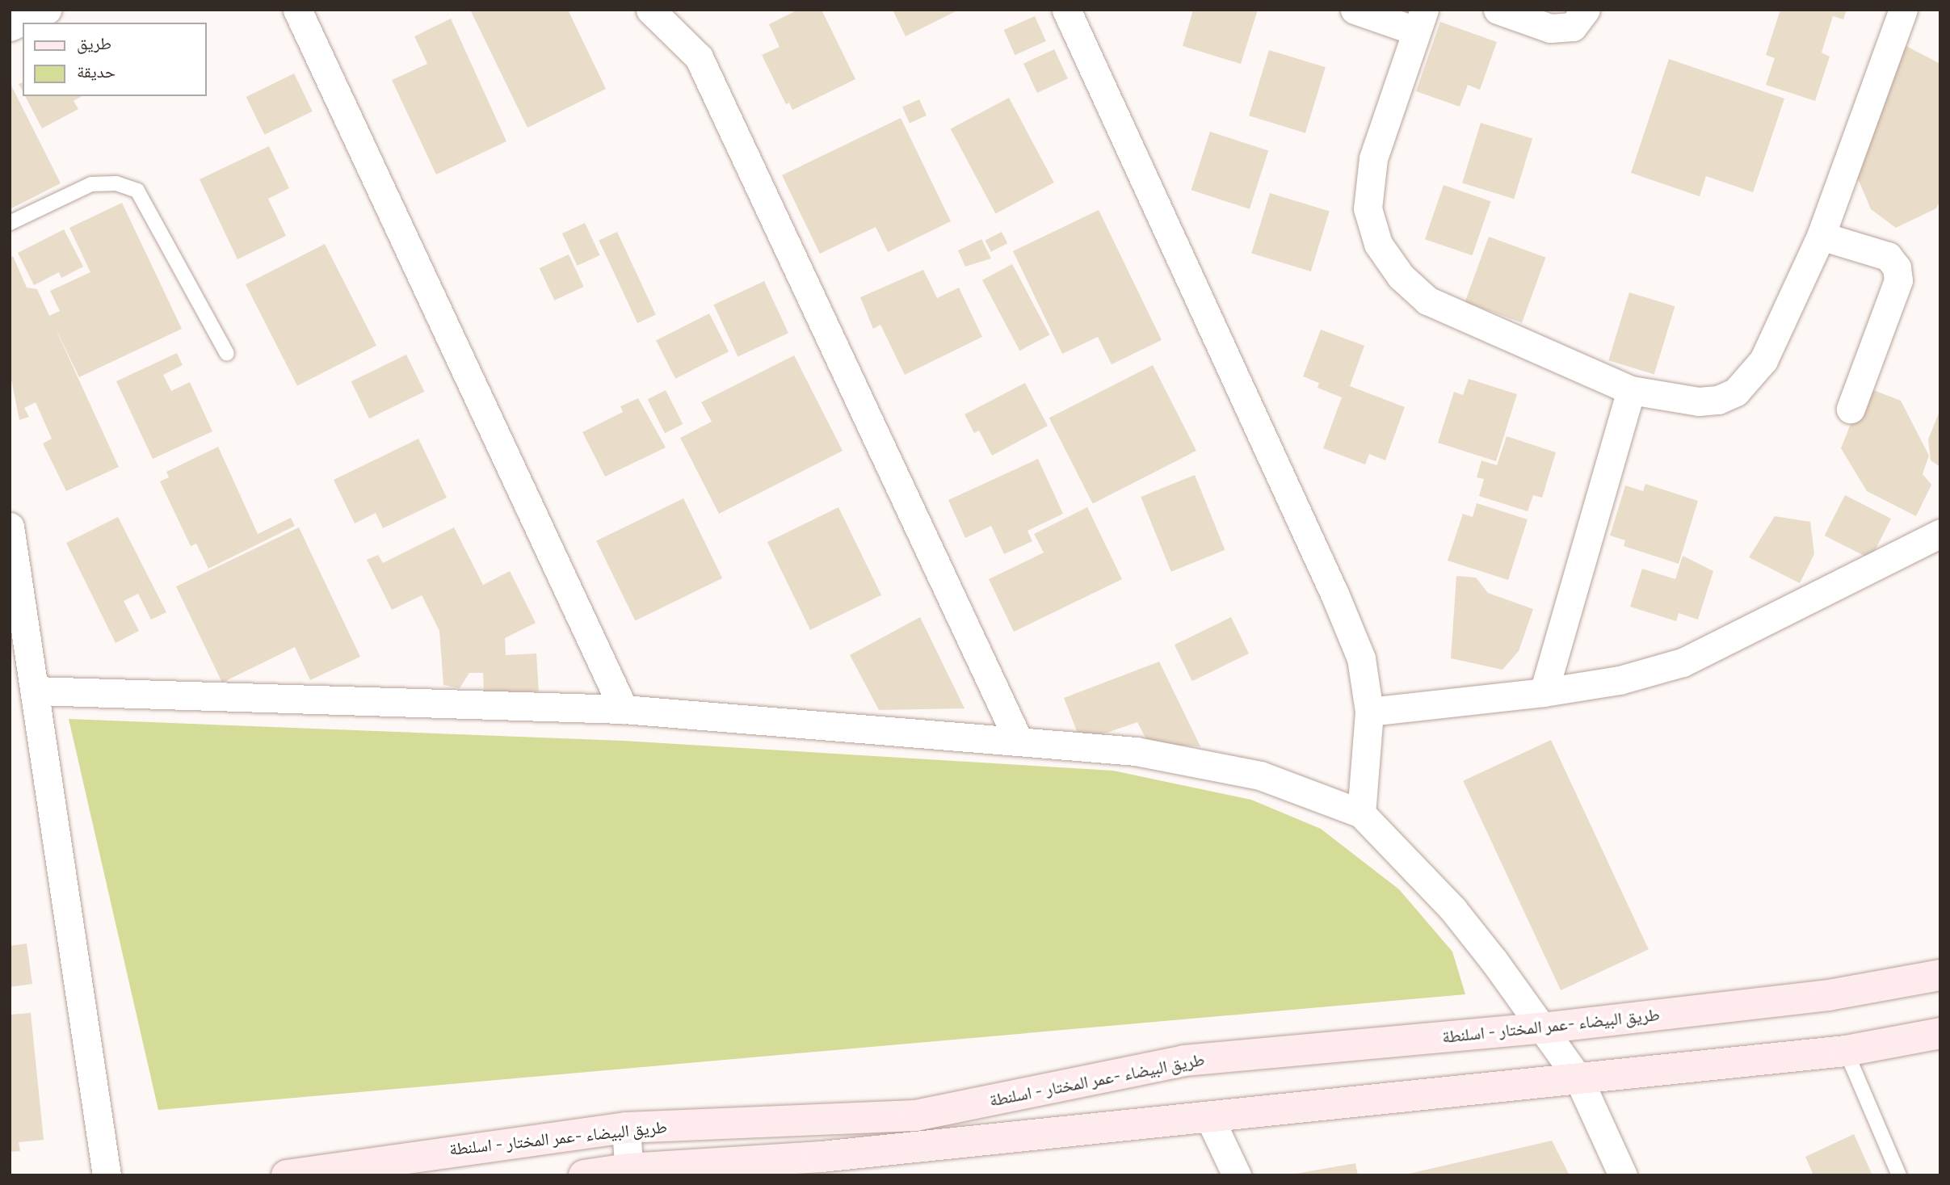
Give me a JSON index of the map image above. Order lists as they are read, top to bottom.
{
  "streets": {
    "main road": ["طريق البيضاء -عمر المختار - اسلنطة"]
  },
  "legend": ["طريق", "حديقة"]
}
